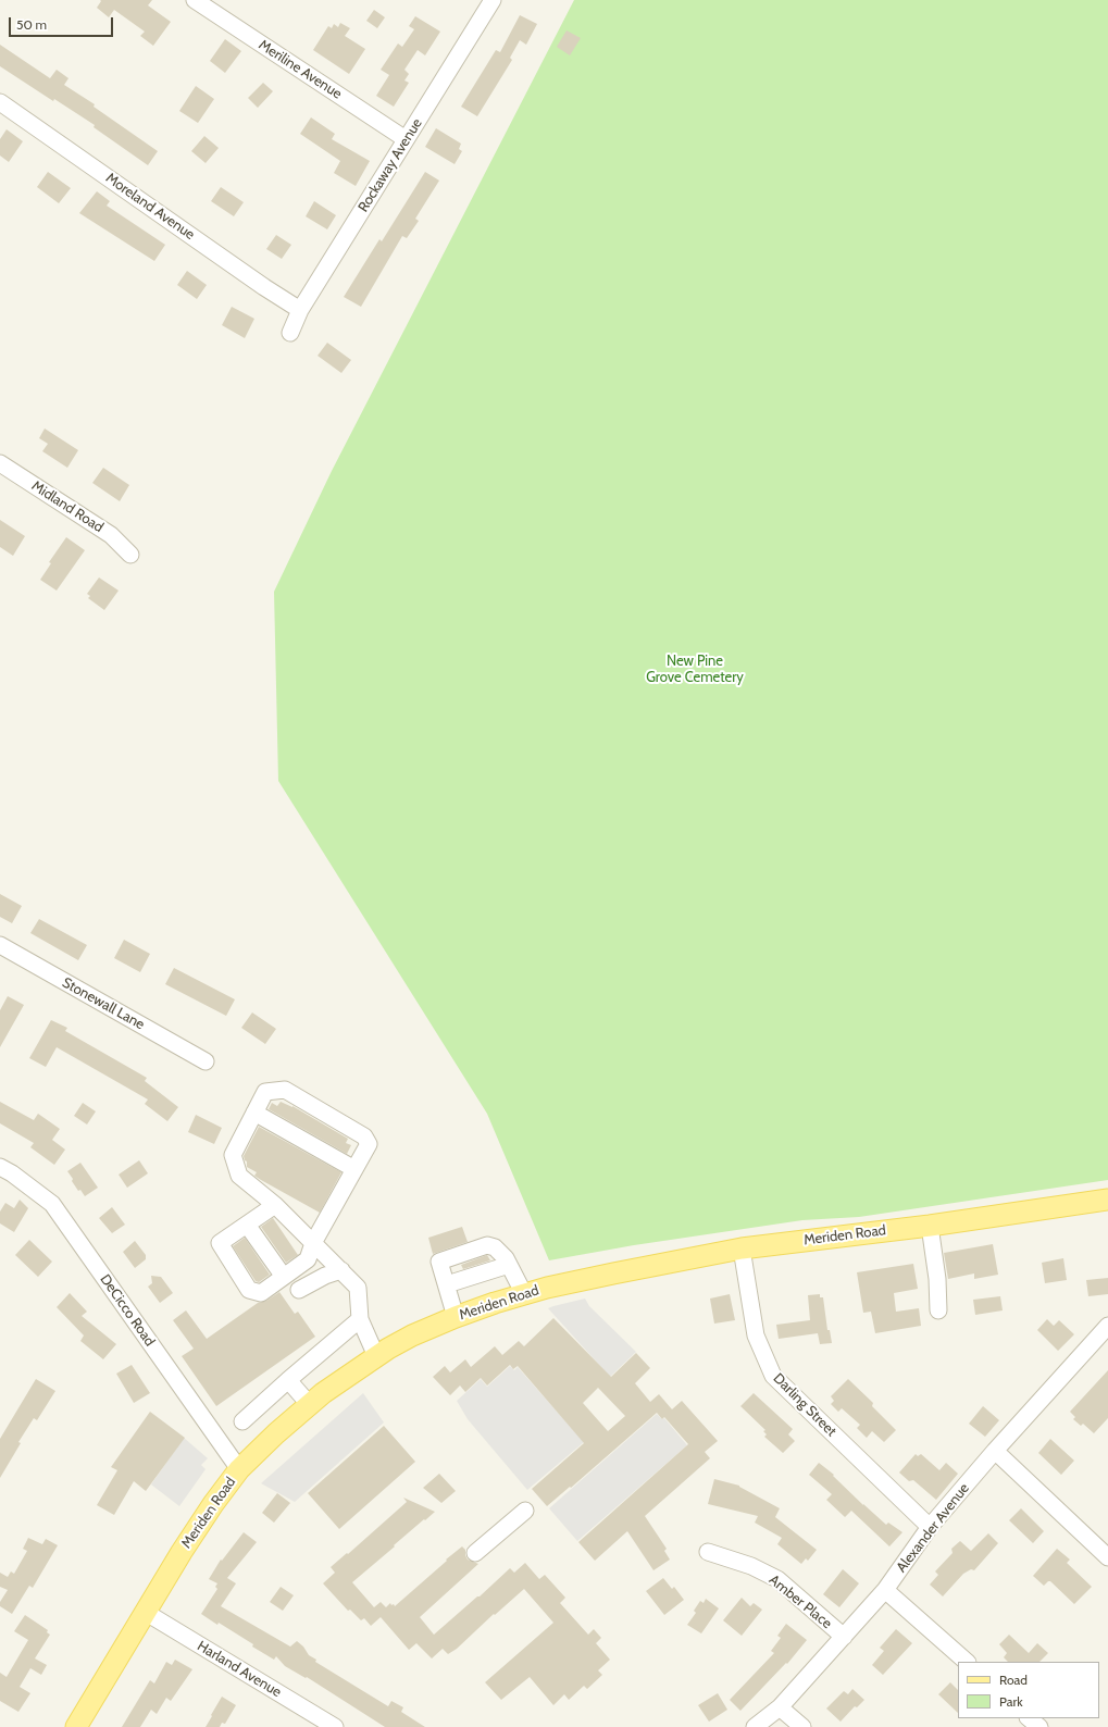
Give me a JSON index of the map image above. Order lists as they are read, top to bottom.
{
  "streets": {
    "main road": ["Meriden Road"],
    "street": [
      "Meriline Avenue",
      "Rockaway Avenue",
      "Moreland Avenue",
      "Midland Road",
      "Stonewall Lane",
      "DeCicco Road",
      "Darling Street",
      "Alexander Avenue",
      "Amber Place",
      "Harland Avenue"
    ]
  },
  "crossings": [
    ["Meriline Avenue", "Rockaway Avenue"],
    ["Rockaway Avenue", "Moreland Avenue"],
    ["Meriden Road", "DeCicco Road"],
    ["Meriden Road", "Darling Street"],
    ["Meriden Road", "Harland Avenue"],
    ["Darling Street", "Alexander Avenue"],
    ["Alexander Avenue", "Amber Place"]
  ],
  "parks": ["New Pine Grove Cemetery"],
  "legend": ["Road", "Park"],
  "scale_bar": "50 m"
}
